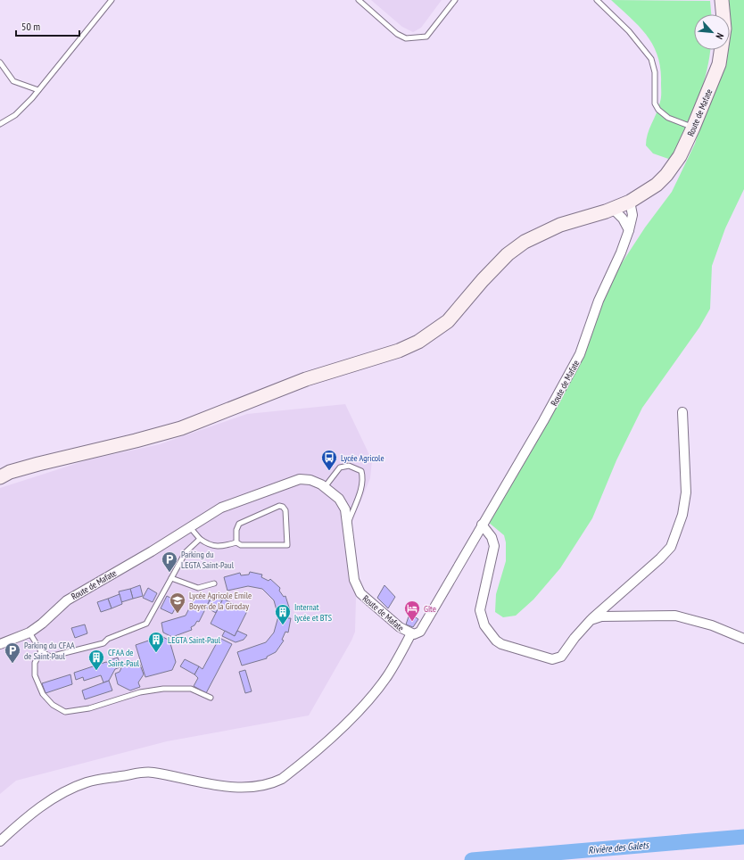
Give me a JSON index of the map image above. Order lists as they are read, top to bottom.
{
  "streets": {
    "main road": ["Route de Mafate"]
  },
  "water": ["Rivière des Galets"],
  "places": {
    "bus stop": ["Lycée Agricole"],
    "parking": ["Parking du LEGTA Saint-Paul", "Parking du CFAA de Saint-Paul"],
    "school or university": ["Lycée Agricole Emile Boyer de la Giroday"],
    "hotel": ["Gîte"],
    "building": ["Internat lycée et BTS", "LEGTA Saint-Paul", "CFAA de Saint-Paul"]
  },
  "scale_bar": "50 m",
  "north": "bottom right"
}
